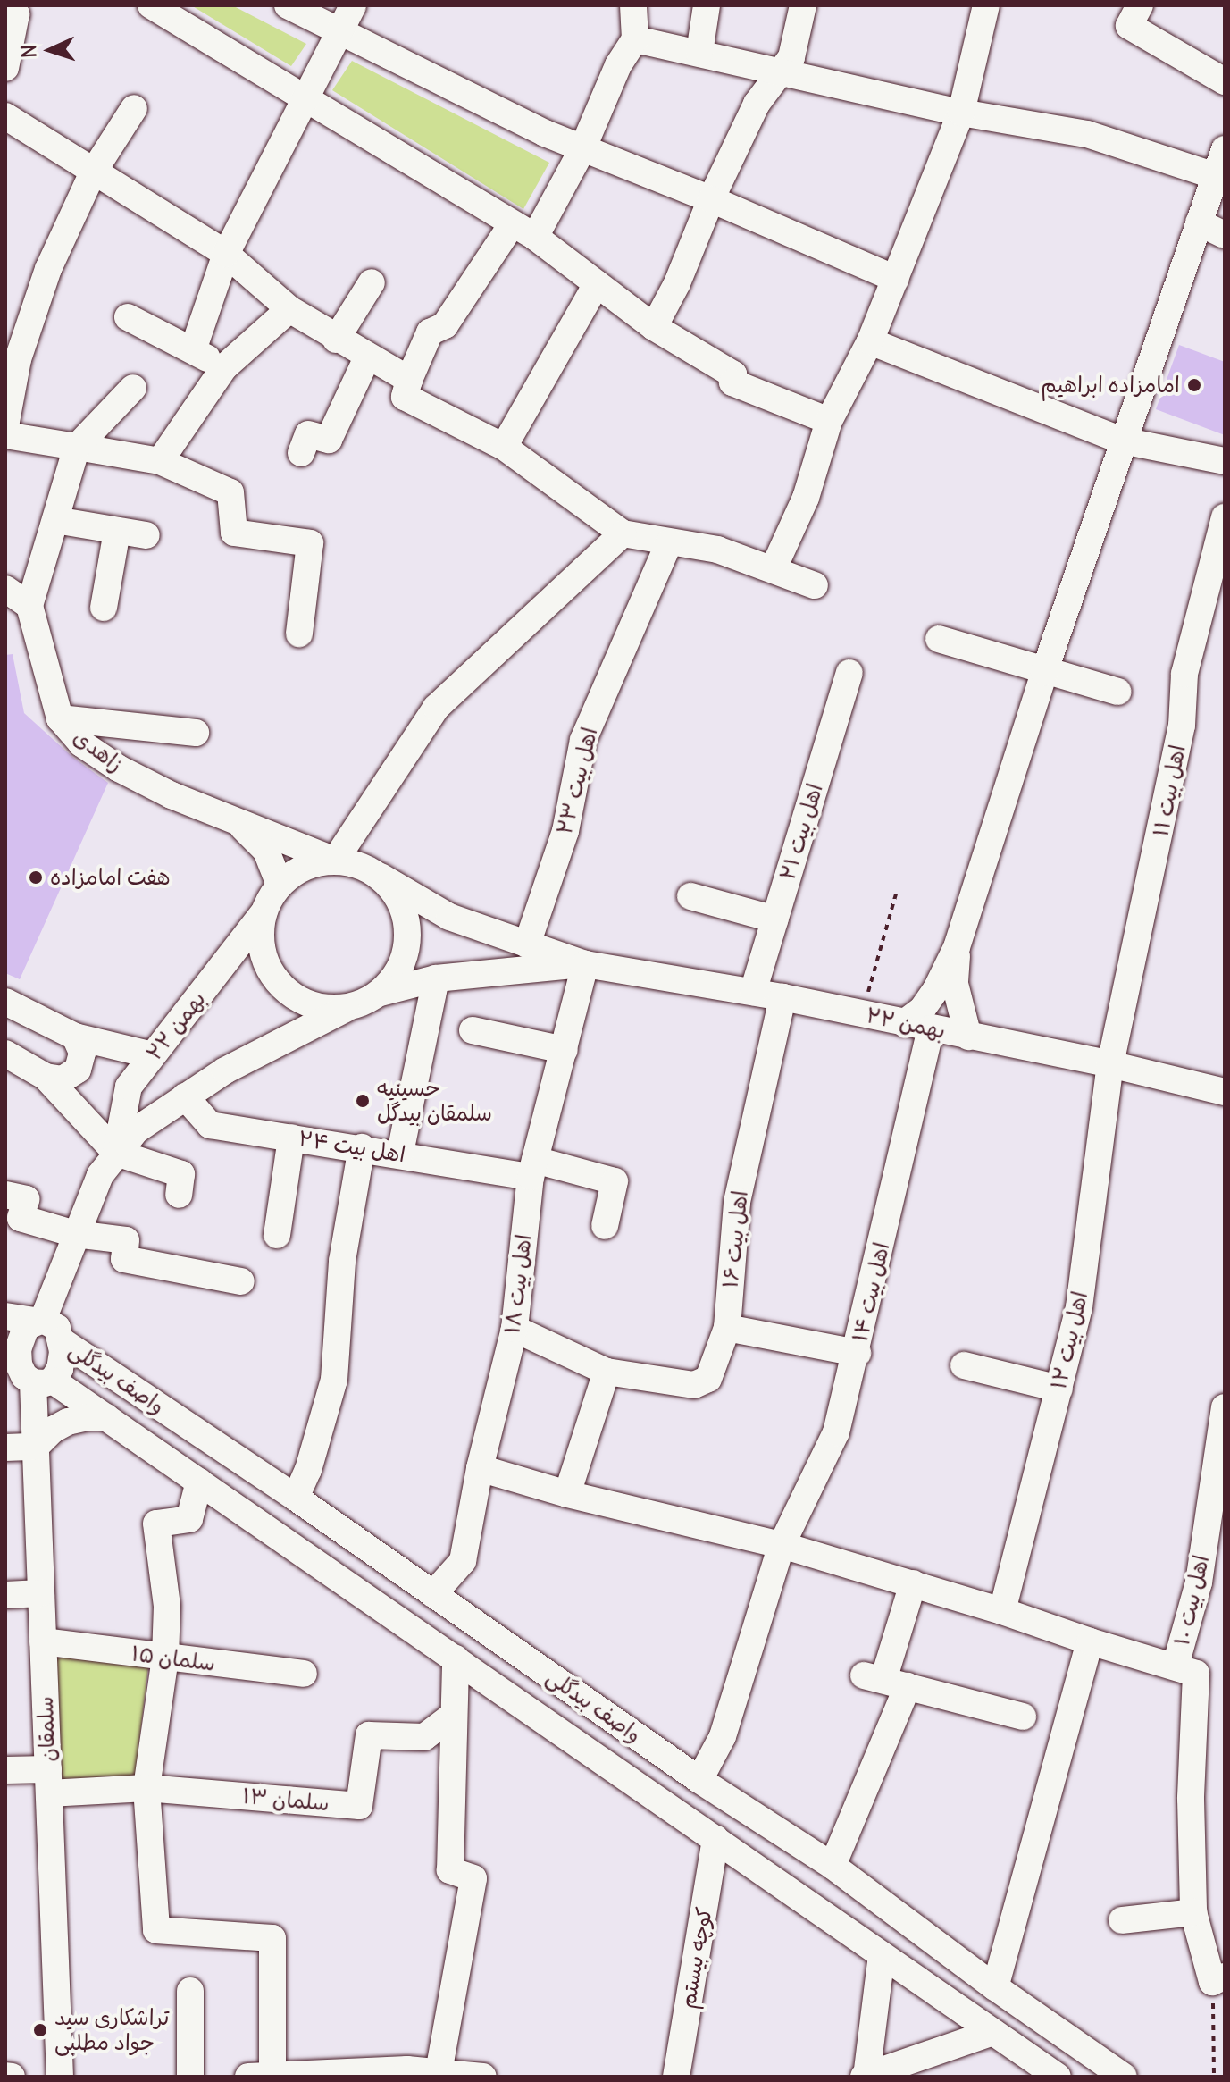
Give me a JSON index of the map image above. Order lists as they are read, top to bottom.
{
  "streets": {
    "street": [
      "زاهدی",
      "اهل بیت ۲۳",
      "اهل بیت ۱۱",
      "اهل بیت ۲۱",
      "۲۲ بهمن",
      "اهل بیت ۲۴",
      "اهل بیت ۱۶",
      "اهل بیت ۱۸",
      "اهل بیت ۱۴",
      "اهل بیت ۱۲",
      "واصف بیدگلی",
      "اهل بیت ۱۰",
      "سلمان ۱۵",
      "سلمقان",
      "سلمان ۱۳",
      "کوچه بیستم"
    ]
  },
  "crossings": [
    ["زاهدی", "۲۲ بهمن"],
    ["اهل بیت ۲۳", "۲۲ بهمن"],
    ["اهل بیت ۱۱", "۲۲ بهمن"],
    ["اهل بیت ۱۱", "اهل بیت ۱۲"],
    ["اهل بیت ۲۱", "۲۲ بهمن"],
    ["۲۲ بهمن", "اهل بیت ۲۴"],
    ["۲۲ بهمن", "اهل بیت ۱۶"],
    ["۲۲ بهمن", "اهل بیت ۱۸"],
    ["۲۲ بهمن", "اهل بیت ۱۴"],
    ["۲۲ بهمن", "اهل بیت ۱۲"],
    ["۲۲ بهمن", "واصف بیدگلی"],
    ["اهل بیت ۲۴", "اهل بیت ۱۸"],
    ["اهل بیت ۱۶", "اهل بیت ۱۸"],
    ["اهل بیت ۱۸", "واصف بیدگلی"],
    ["اهل بیت ۱۴", "واصف بیدگلی"],
    ["واصف بیدگلی", "سلمقان"],
    ["واصف بیدگلی", "کوچه بیستم"],
    ["سلمان ۱۵", "سلمقان"],
    ["سلمقان", "سلمان ۱۳"]
  ],
  "places": [
    "امامزاده ابراهیم",
    "هفت امامزاده",
    "حسینیه سلمقان بیدگل",
    "تراشکاری سید جواد مطلبی"
  ],
  "north": "left"
}
